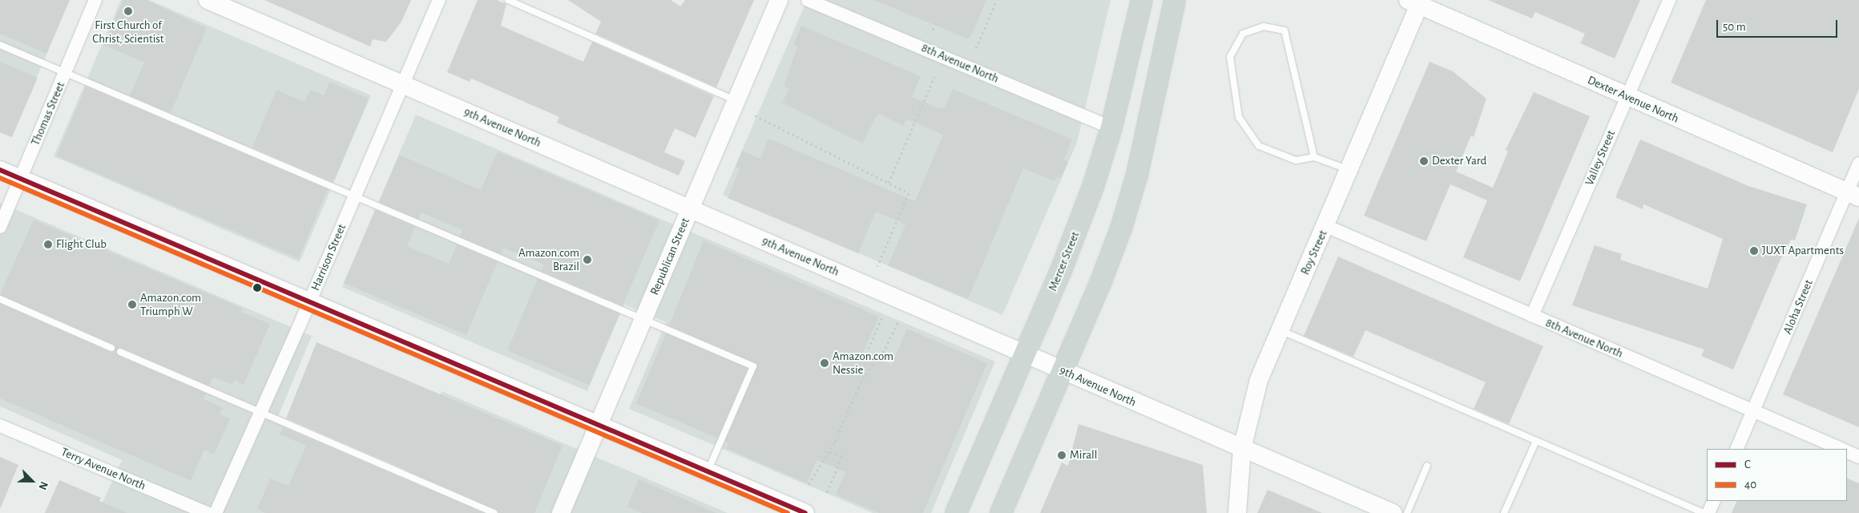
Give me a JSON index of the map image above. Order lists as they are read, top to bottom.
{
  "streets": {
    "main road": [
      "Dexter Avenue North",
      "9th Avenue North",
      "Roy Street",
      "Republican Street",
      "Mercer Street"
    ],
    "street": [
      "8th Avenue North",
      "Thomas Street",
      "Valley Street",
      "Harrison Street",
      "Aloha Street",
      "Terry Avenue North"
    ]
  },
  "crossings": [
    ["8th Avenue North", "Valley Street"],
    ["8th Avenue North", "Roy Street"],
    ["8th Avenue North", "Mercer Street"],
    ["8th Avenue North", "Aloha Street"],
    ["Dexter Avenue North", "Valley Street"],
    ["Dexter Avenue North", "Roy Street"],
    ["Dexter Avenue North", "Aloha Street"],
    ["9th Avenue North", "Roy Street"],
    ["9th Avenue North", "Republican Street"],
    ["9th Avenue North", "Harrison Street"],
    ["9th Avenue North", "Mercer Street"]
  ],
  "places": [
    "First Church of Christ, Scientist",
    "Dexter Yard",
    "Flight Club",
    "JUXT Apartments",
    "Amazon.com Brazil",
    "Amazon.com Triumph W",
    "Amazon.com Nessie",
    "Mirall"
  ],
  "lines": ["transit line C", "transit line 40"],
  "legend": ["C", "40"],
  "scale_bar": "50 m",
  "north": "bottom right"
}
